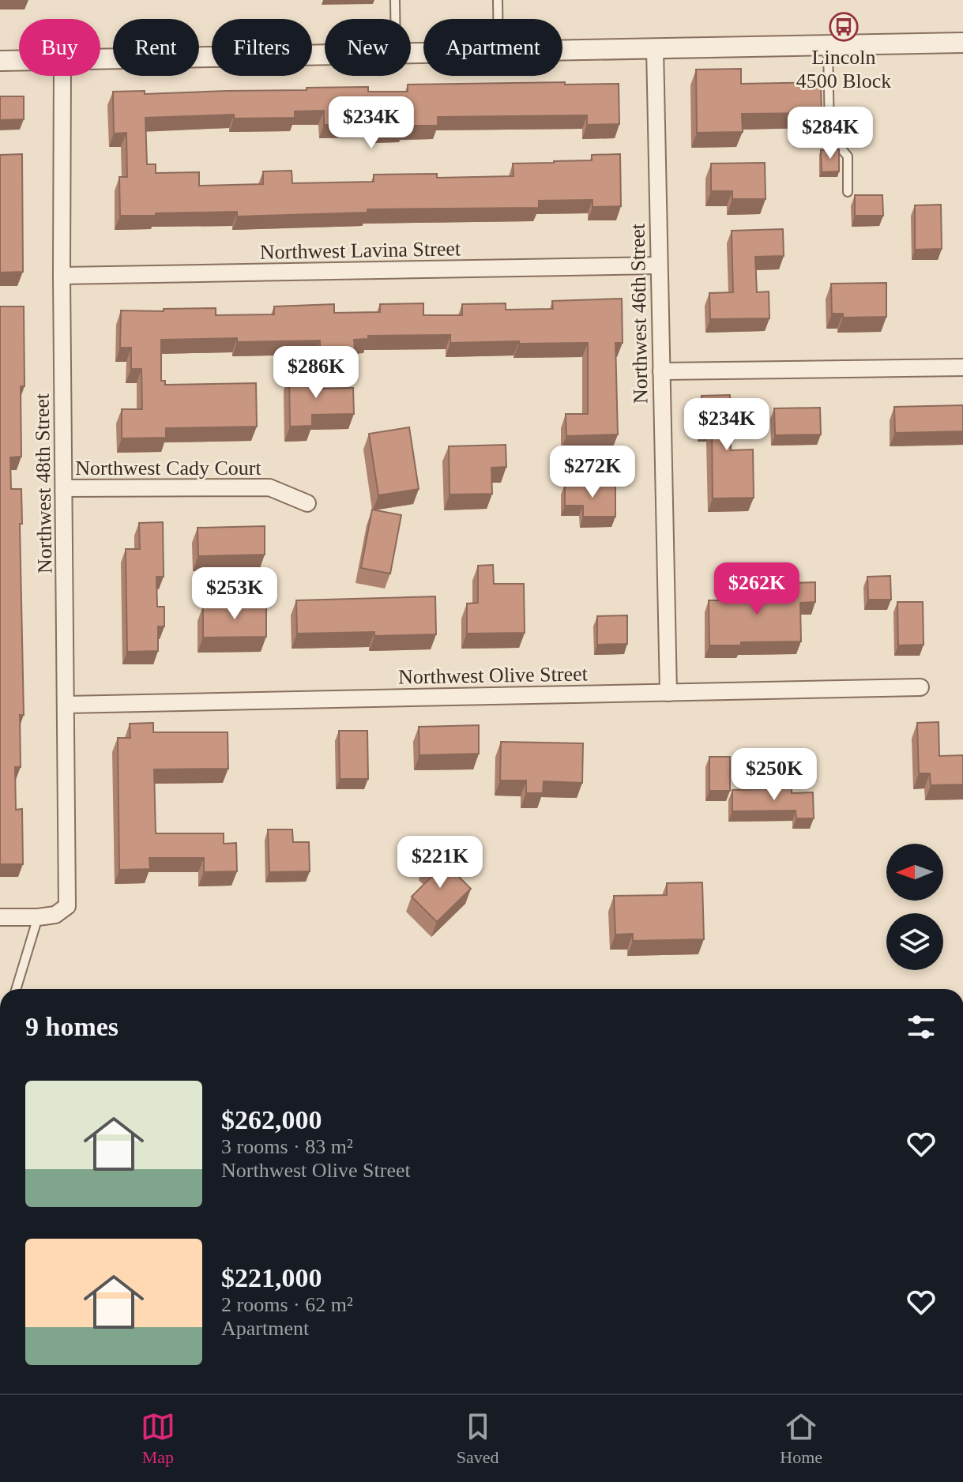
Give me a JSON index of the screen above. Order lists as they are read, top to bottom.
{
  "streets": {
    "street": [
      "Northwest Lavina Street",
      "Northwest 46th Street",
      "Northwest Cady Court",
      "Northwest 48th Street",
      "Northwest Olive Street"
    ]
  },
  "crossings": [
    ["Northwest Lavina Street", "Northwest 46th Street"],
    ["Northwest Lavina Street", "Northwest 48th Street"],
    ["Northwest 46th Street", "Northwest Olive Street"],
    ["Northwest Cady Court", "Northwest 48th Street"],
    ["Northwest 48th Street", "Northwest Olive Street"]
  ],
  "places": {
    "bus stop": ["Lincoln 4500 Block"]
  },
  "north": "left",
  "page": {
    "chip": [
      "Buy",
      "Rent",
      "Filters",
      "New",
      "Apartment"
    ],
    "price": [
      "$234K",
      "$284K",
      "$286K",
      "$234K",
      "$272K",
      "$262K",
      "$253K",
      "$250K",
      "$221K"
    ],
    "heading": "9 homes",
    "list": [
      {
        "name": "$262,000",
        "note": "3 rooms · 83 m² · Northwest Olive Street"
      },
      {
        "name": "$221,000",
        "note": "2 rooms · 62 m² · Apartment"
      }
    ],
    "tabs": ["Map", "Saved", "Home"]
  }
}
